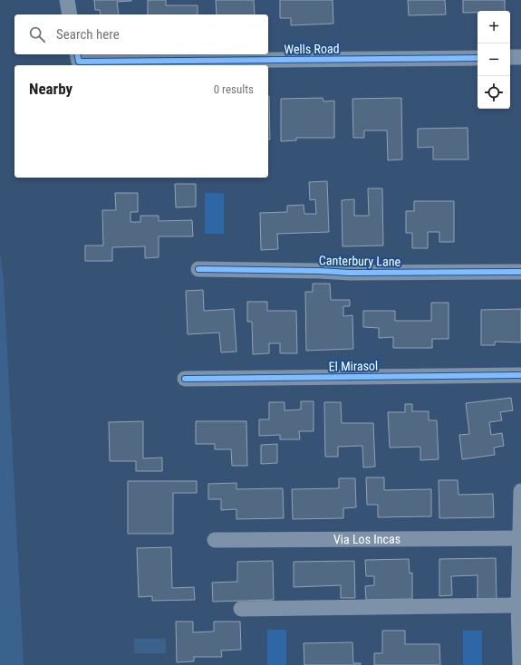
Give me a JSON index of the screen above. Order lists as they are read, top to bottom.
{
  "streets": {
    "street": [
      "Wells Road",
      "Canterbury Lane",
      "El Mirasol",
      "Via Los Incas"
    ]
  },
  "page": {
    "map_buttons": ["+", "−"],
    "search": "Search here",
    "heading": ["Nearby", "0 results"]
  }
}
